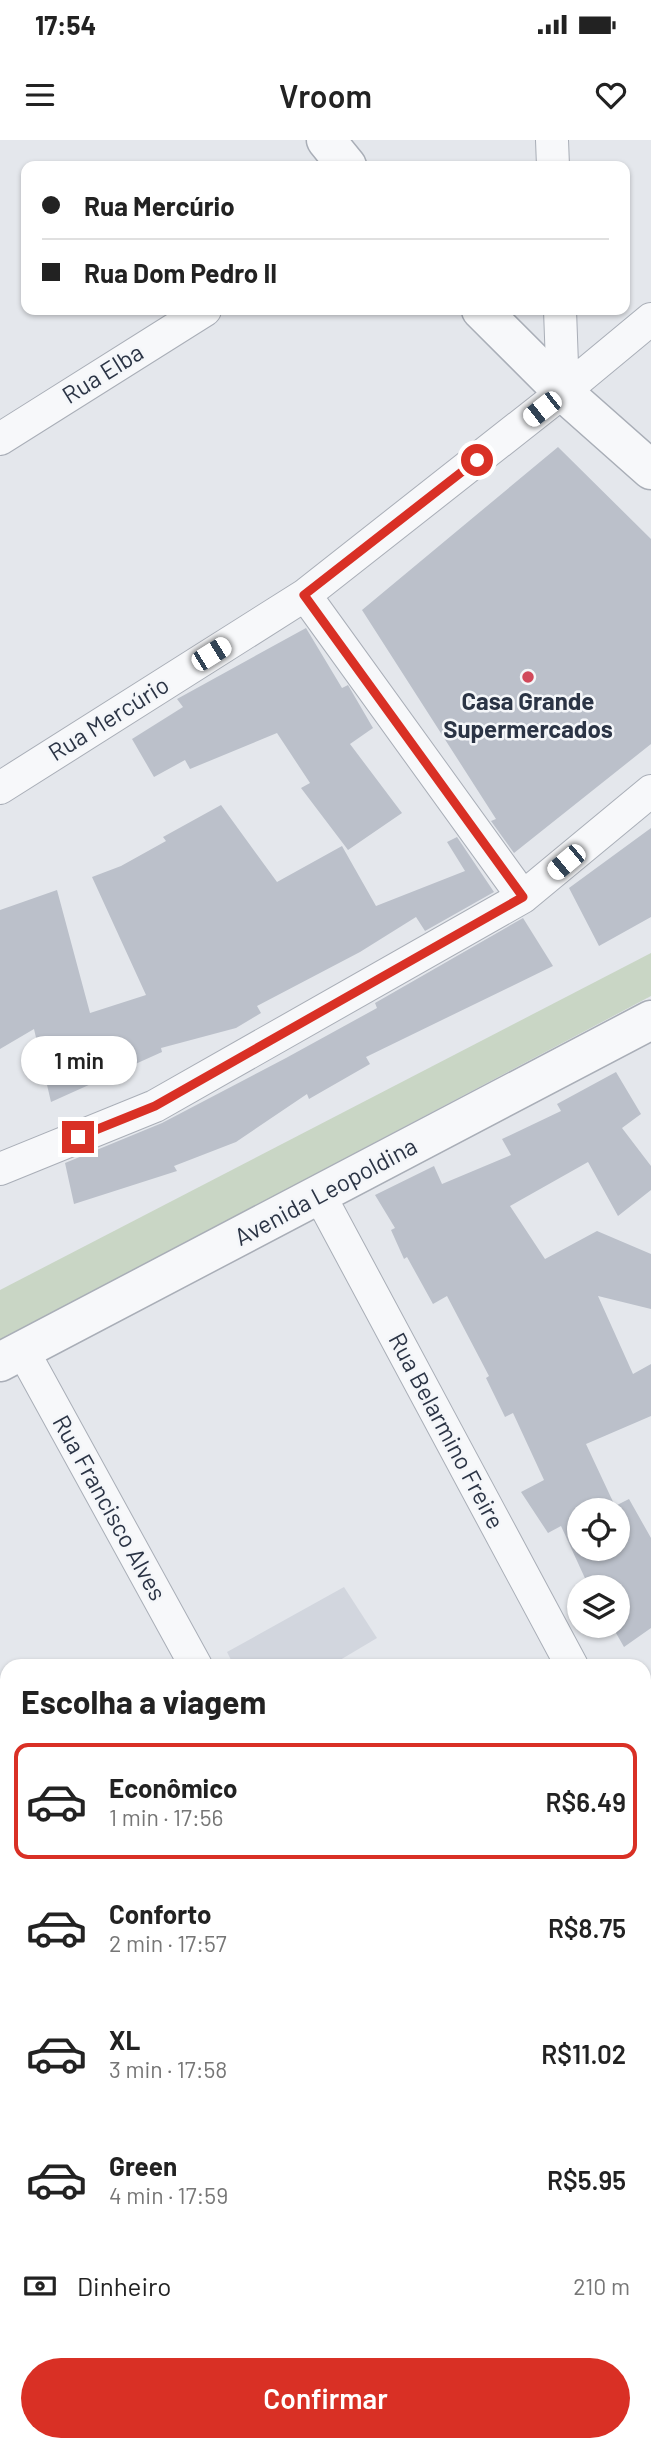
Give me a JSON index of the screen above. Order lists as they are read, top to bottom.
{
  "streets": {
    "street": [
      "Rua Elba",
      "Rua Mercúrio",
      "Avenida Leopoldina",
      "Rua Belarmino Freire",
      "Rua Francisco Alves"
    ]
  },
  "crossings": [
    ["Avenida Leopoldina", "Rua Belarmino Freire"],
    ["Avenida Leopoldina", "Rua Francisco Alves"]
  ],
  "places": ["Casa Grande Supermercados"],
  "page": {
    "status": "17:54",
    "header": "Vroom",
    "banner": ["Rua Mercúrio", "Rua Dom Pedro II"],
    "bubble": "1 min",
    "heading": "Escolha a viagem",
    "list": [
      {
        "name": "Econômico",
        "note": "1 min · 17:56",
        "value": "R$6.49"
      },
      {
        "name": "Conforto",
        "note": "2 min · 17:57",
        "value": "R$8.75"
      },
      {
        "name": "XL",
        "note": "3 min · 17:58",
        "value": "R$11.02"
      },
      {
        "name": "Green",
        "note": "4 min · 17:59",
        "value": "R$5.95"
      }
    ],
    "pay": ["Dinheiro", "210 m"],
    "buttons": "Confirmar"
  }
}
